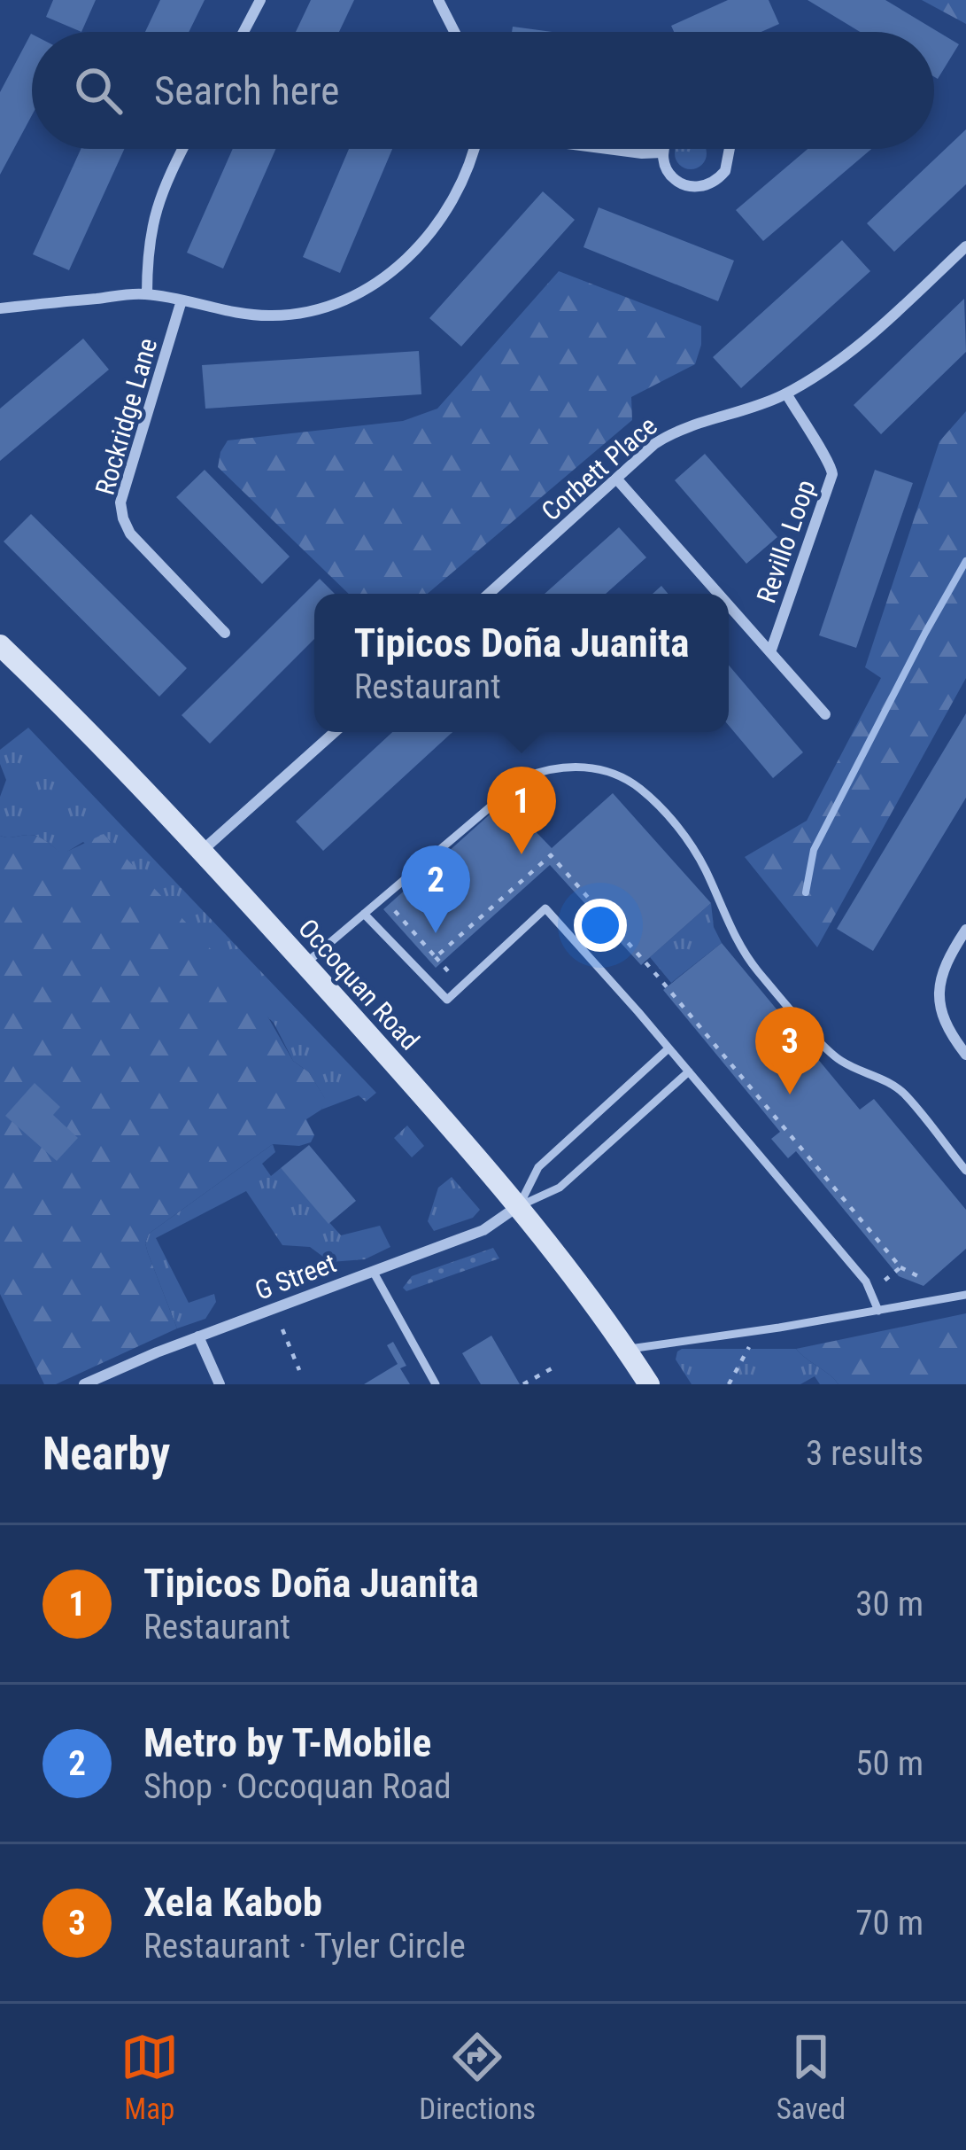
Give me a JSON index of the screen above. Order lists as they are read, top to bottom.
{
  "streets": {
    "main road": ["Occoquan Road"],
    "street": [
      "Rockridge Lane",
      "Corbett Place",
      "Revillo Loop",
      "G Street"
    ]
  },
  "crossings": [
    ["Corbett Place", "Revillo Loop"],
    ["Occoquan Road", "G Street"]
  ],
  "page": {
    "search": "Search here",
    "popup": ["Tipicos Doña Juanita", "Restaurant"],
    "pins": ["1", "2", "3"],
    "heading": ["Nearby", "3 results"],
    "list": [
      {
        "mark": "1",
        "name": "Tipicos Doña Juanita",
        "note": "Restaurant",
        "value": "30 m"
      },
      {
        "mark": "2",
        "name": "Metro by T-Mobile",
        "note": "Shop · Occoquan Road",
        "value": "50 m"
      },
      {
        "mark": "3",
        "name": "Xela Kabob",
        "note": "Restaurant · Tyler Circle",
        "value": "70 m"
      }
    ],
    "nav": ["Map", "Directions", "Saved"]
  }
}
